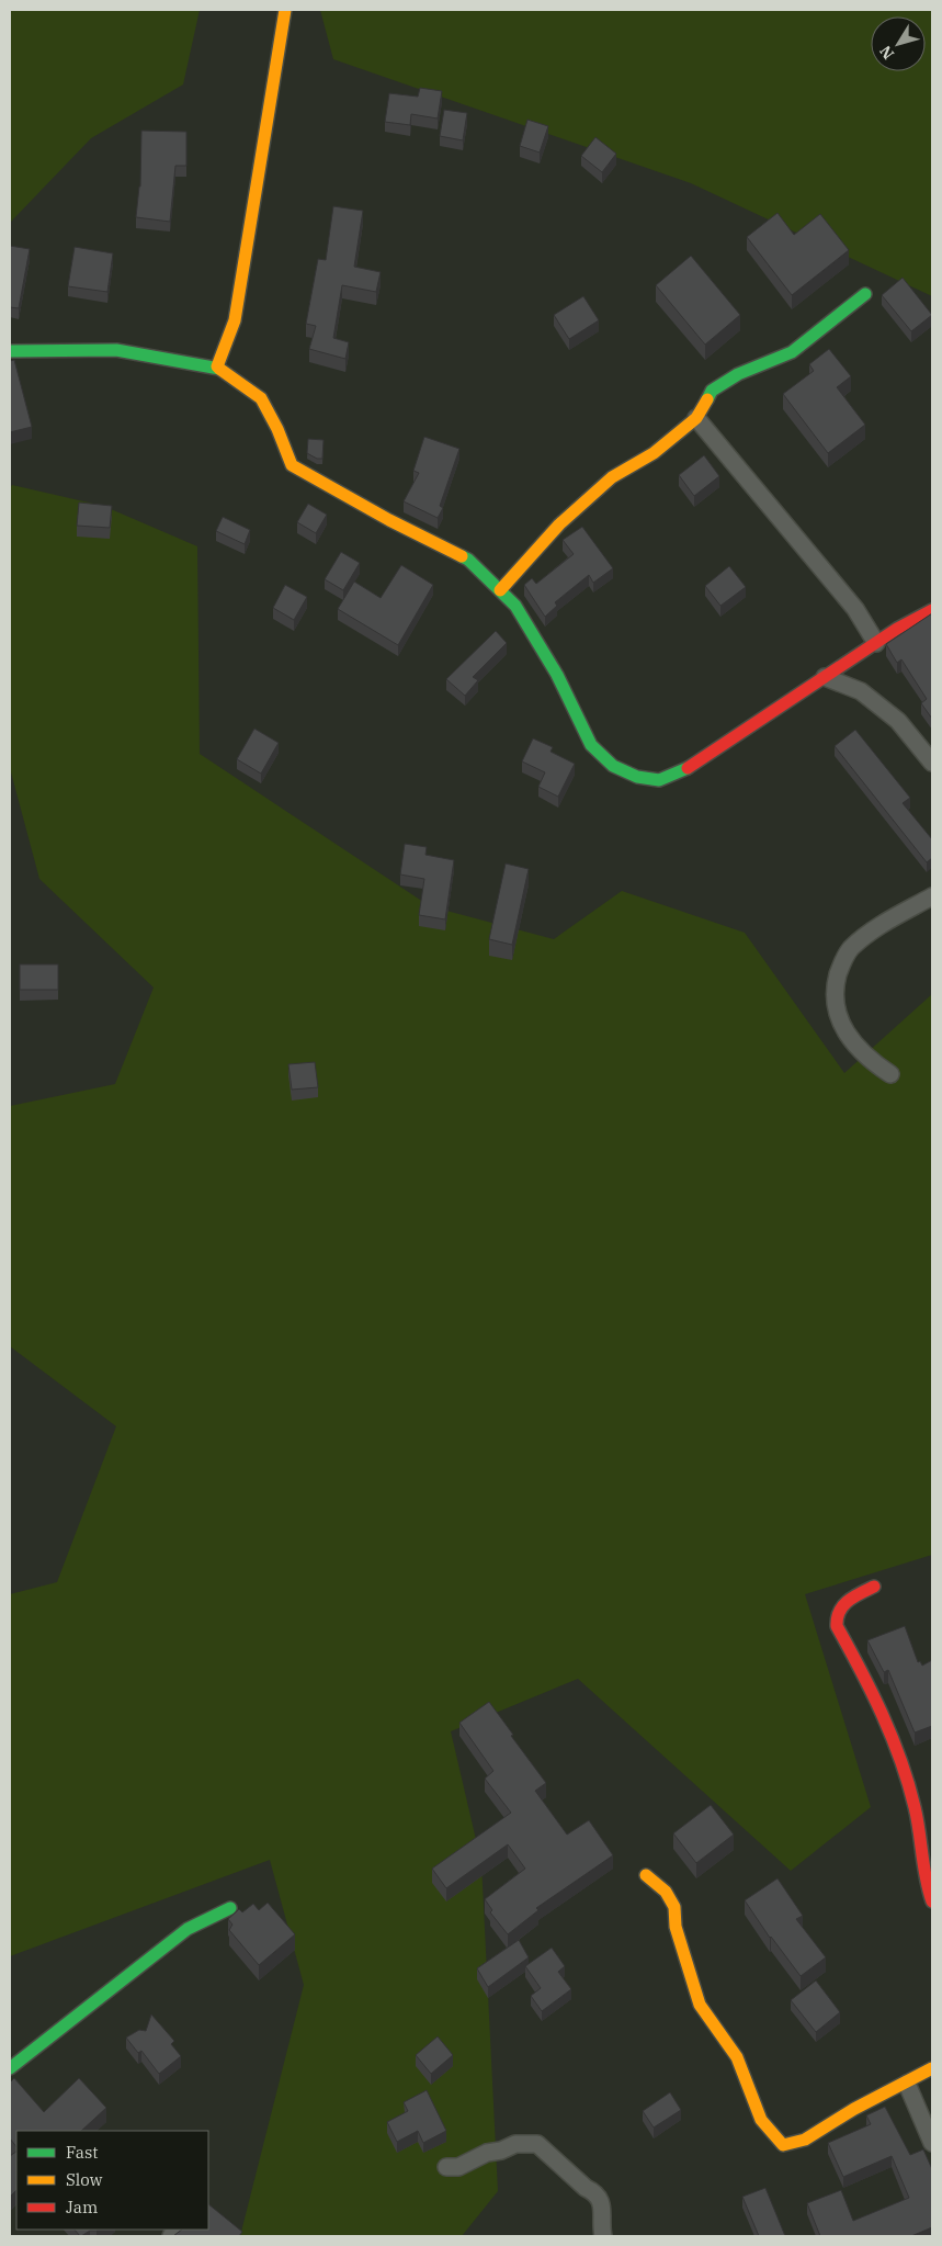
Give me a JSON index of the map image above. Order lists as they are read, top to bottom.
{
  "legend": ["Fast", "Slow", "Jam"],
  "north": "bottom left"
}
